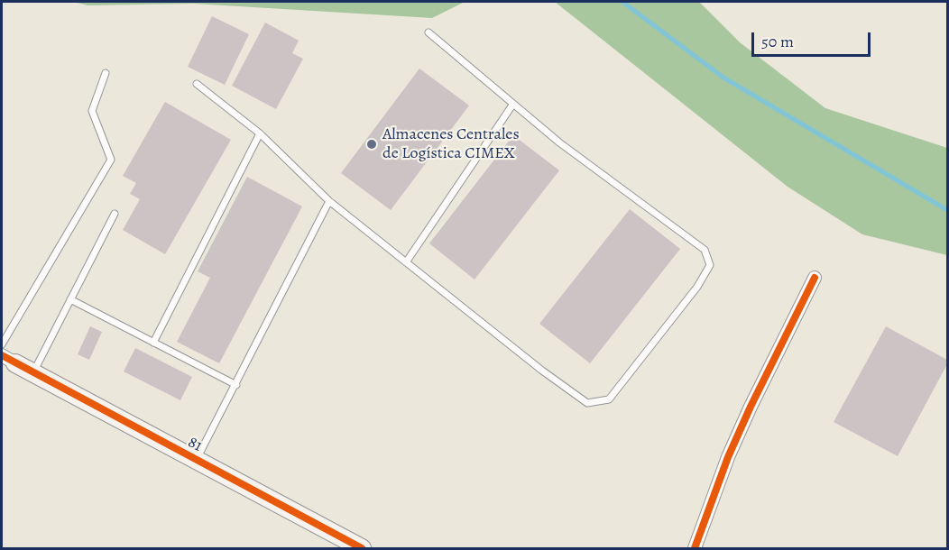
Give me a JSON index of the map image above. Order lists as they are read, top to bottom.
{
  "streets": {
    "street": ["81"]
  },
  "places": ["Almacenes Centrales de Logística CIMEX"],
  "scale_bar": "50 m"
}
